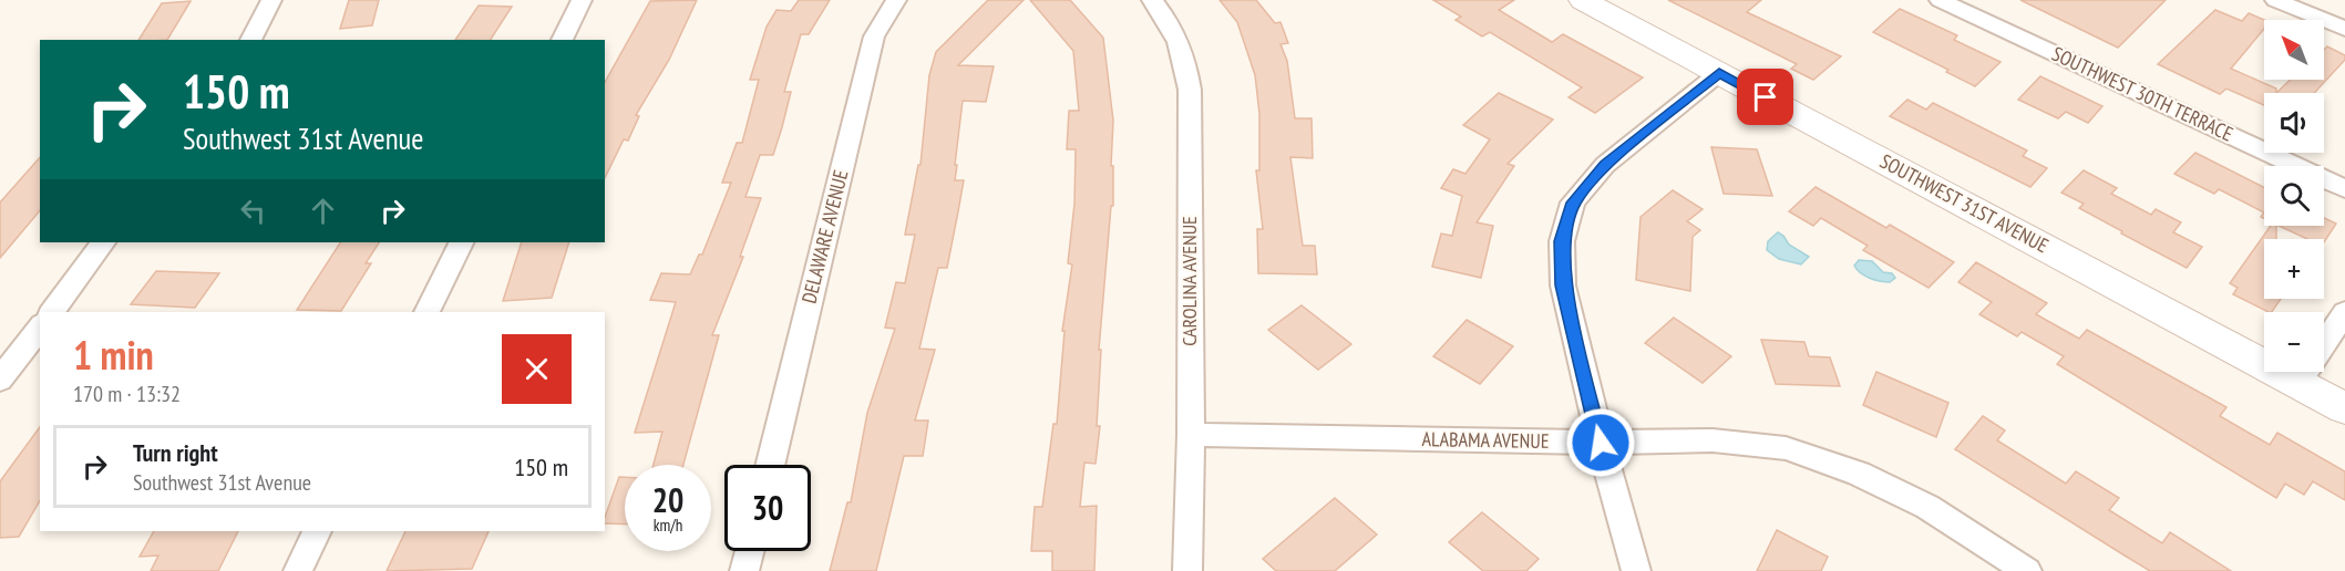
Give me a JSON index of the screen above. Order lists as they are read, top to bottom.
{
  "streets": {
    "main road": ["SOUTHWEST 31ST AVENUE"],
    "street": [
      "SOUTHWEST 30TH TERRACE",
      "DELAWARE AVENUE",
      "CAROLINA AVENUE",
      "ALABAMA AVENUE"
    ]
  },
  "crossings": [
    ["CAROLINA AVENUE", "ALABAMA AVENUE"]
  ],
  "north": "top left",
  "page": {
    "map_buttons": ["+", "−"],
    "turn": ["150 m", "Southwest 31st Avenue"],
    "heading": ["1 min", "170 m · 13:32"],
    "list": [
      {
        "name": "Turn right",
        "note": "Southwest 31st Avenue",
        "value": "150 m"
      }
    ],
    "speed": "20 km/h",
    "limit": "30"
  }
}
